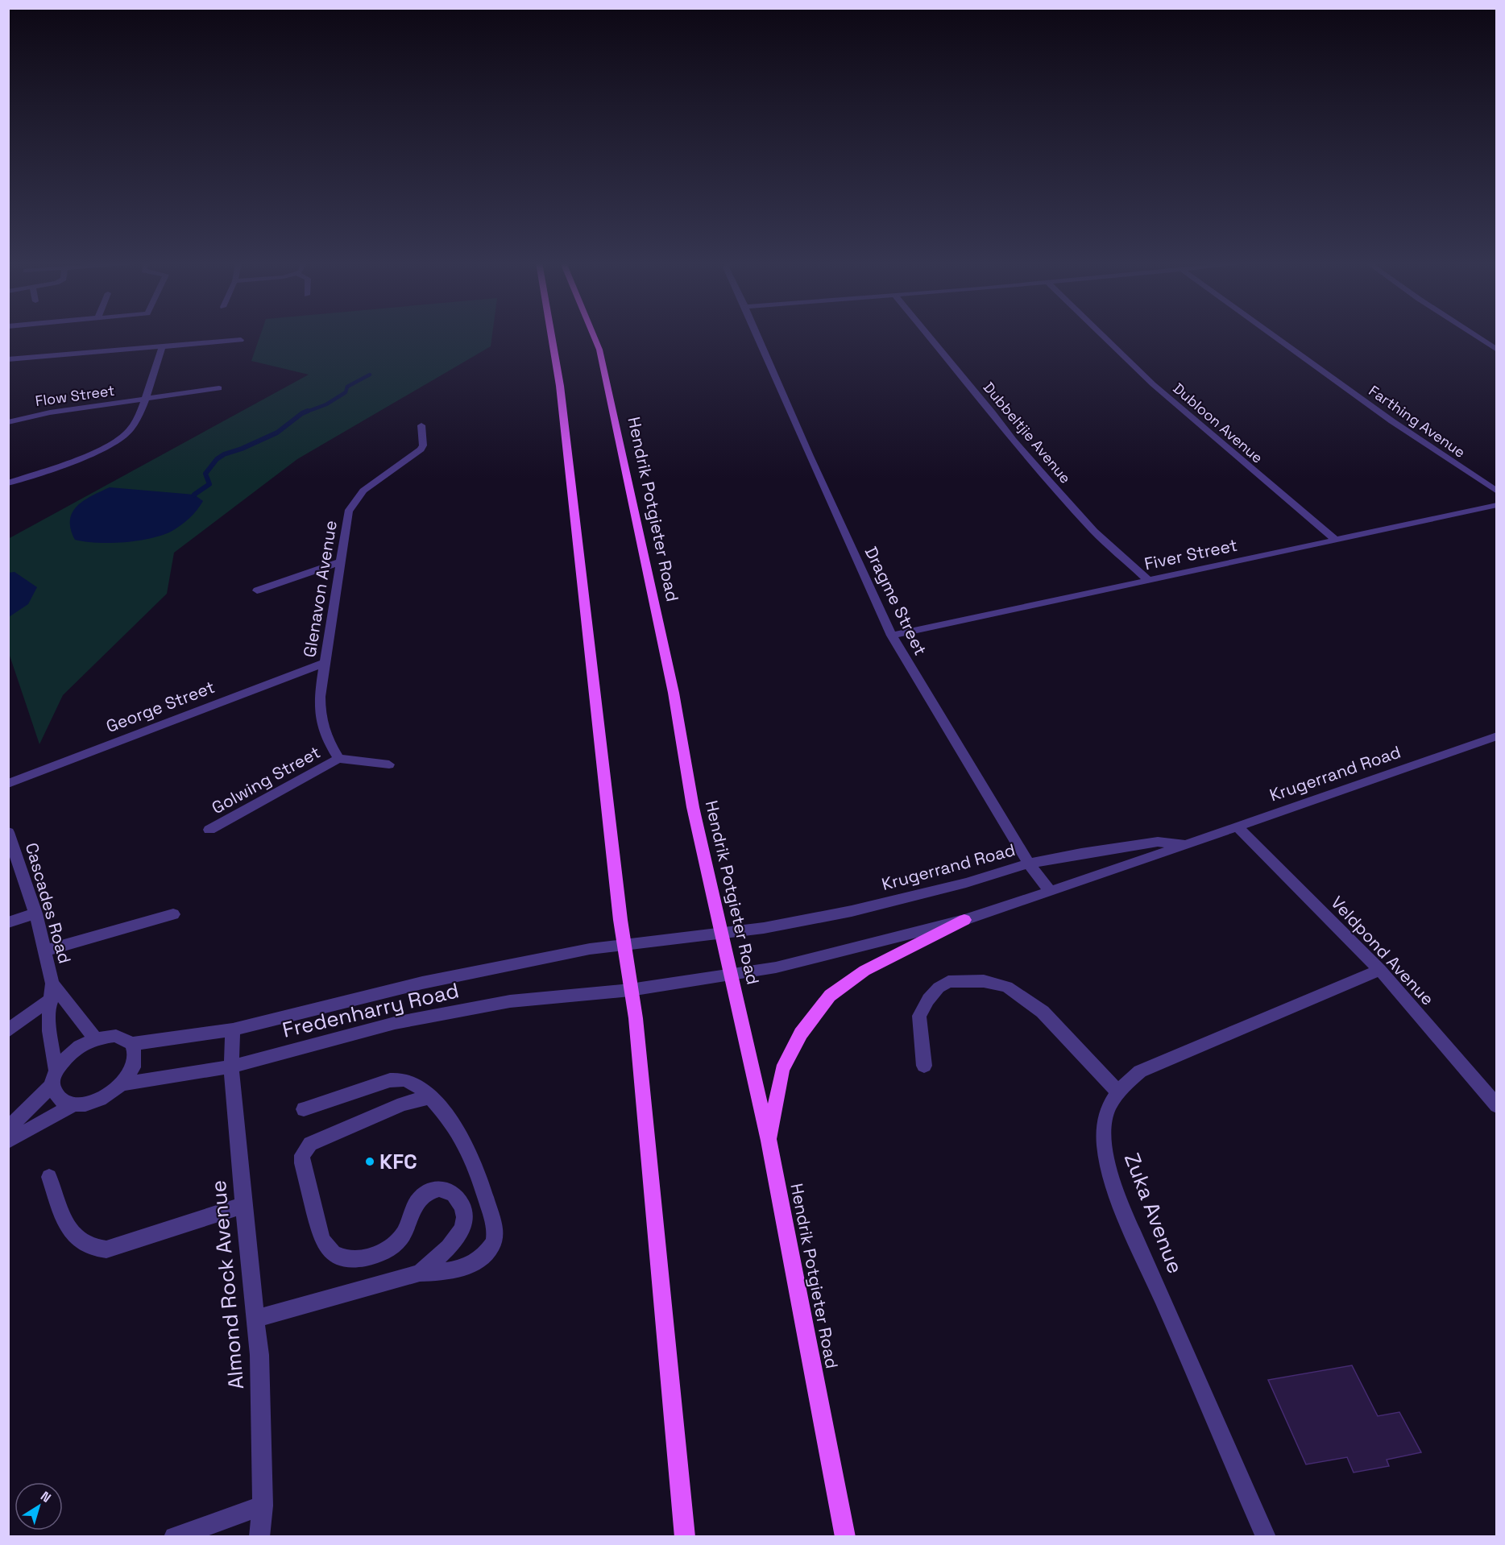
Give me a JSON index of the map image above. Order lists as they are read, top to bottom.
{
  "streets": {
    "main road": ["Hendrik Potgieter Road"],
    "street": [
      "Flow Street",
      "Farthing Avenue",
      "Dubloon Avenue",
      "Dubbeltjie Avenue",
      "Fiver Street",
      "Glenavon Avenue",
      "Dragme Street",
      "George Street",
      "Krugerrand Road",
      "Golwing Street",
      "Cascades Road",
      "Veldpond Avenue",
      "Fredenharry Road",
      "Zuka Avenue",
      "Almond Rock Avenue"
    ]
  },
  "crossings": [
    ["Dubloon Avenue", "Fiver Street"],
    ["Dubbeltjie Avenue", "Fiver Street"],
    ["Hendrik Potgieter Road", "Krugerrand Road"],
    ["Hendrik Potgieter Road", "Fredenharry Road"],
    ["Fiver Street", "Dragme Street"],
    ["Glenavon Avenue", "George Street"],
    ["Glenavon Avenue", "Golwing Street"],
    ["Dragme Street", "Krugerrand Road"],
    ["Krugerrand Road", "Veldpond Avenue"],
    ["Krugerrand Road", "Fredenharry Road"],
    ["Cascades Road", "Fredenharry Road"],
    ["Veldpond Avenue", "Zuka Avenue"],
    ["Fredenharry Road", "Almond Rock Avenue"]
  ],
  "places": ["KFC"],
  "north": "top right"
}
